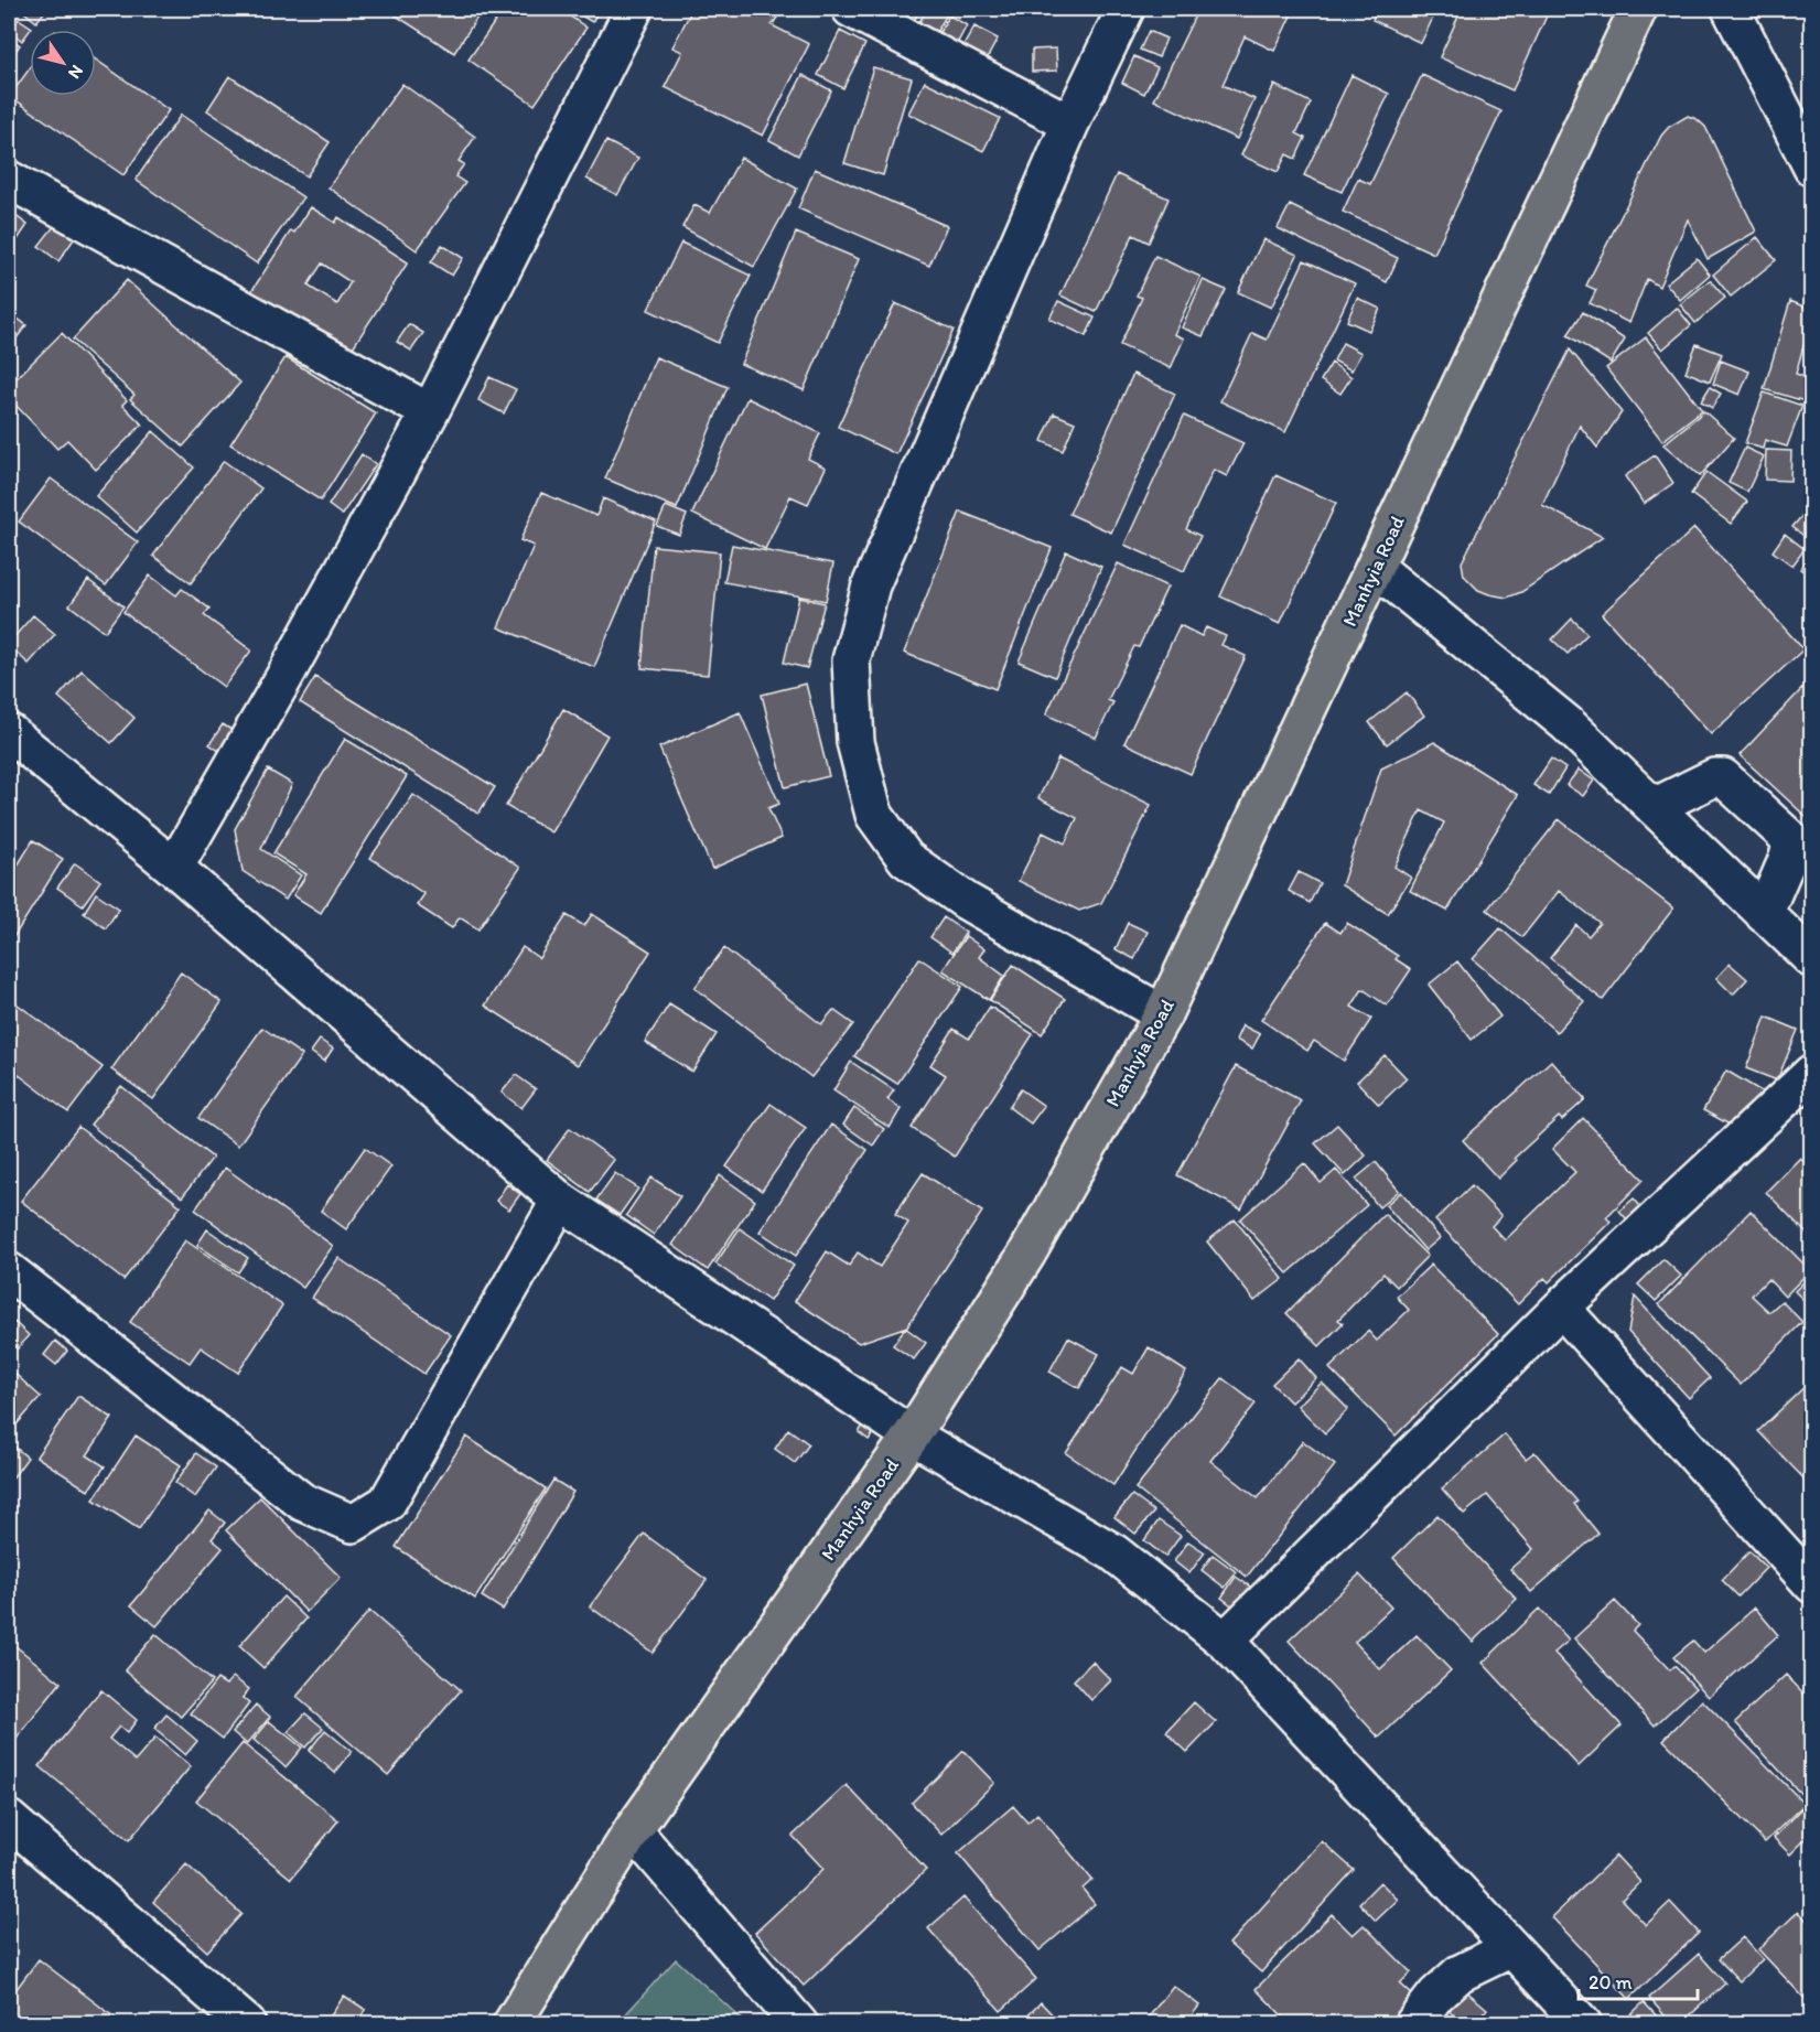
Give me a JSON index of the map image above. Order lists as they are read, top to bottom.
{
  "streets": {
    "main road": ["Manhyia Road"]
  },
  "scale_bar": "20 m",
  "north": "bottom right"
}
